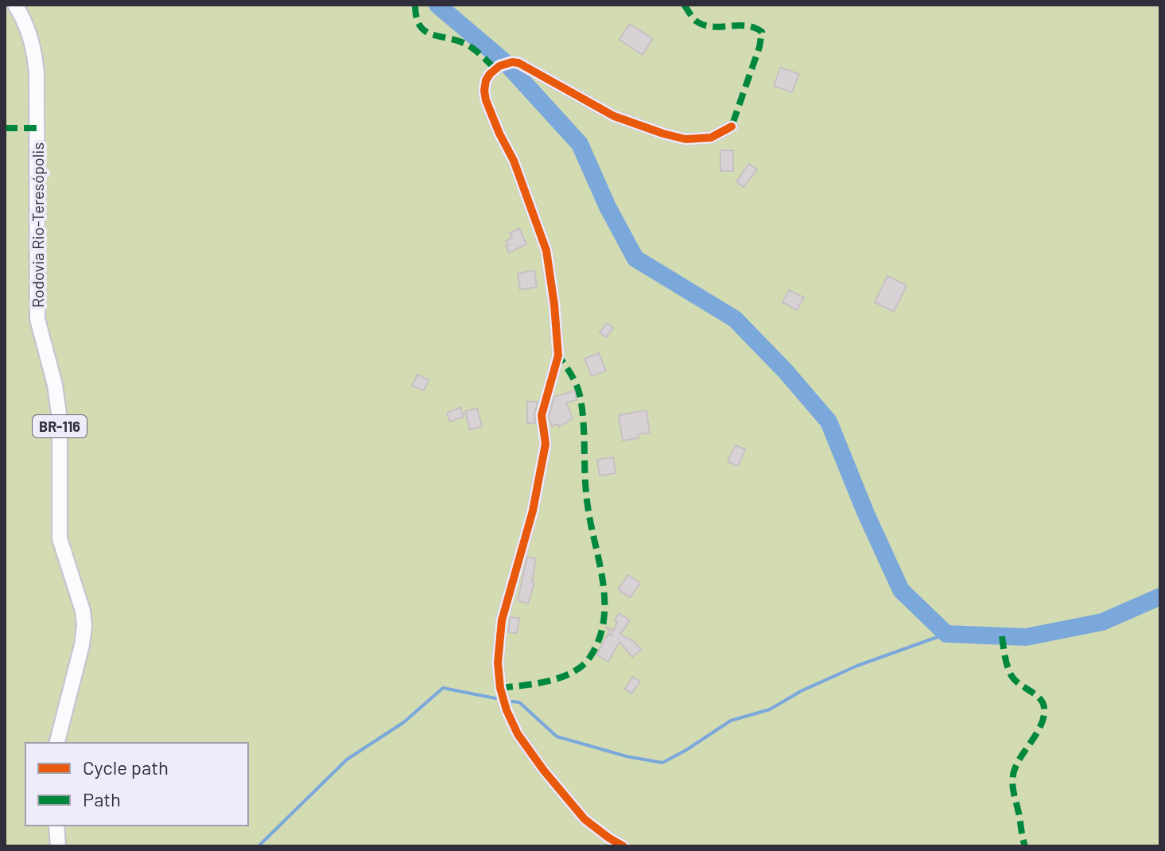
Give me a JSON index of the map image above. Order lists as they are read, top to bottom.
{
  "streets": {
    "highway": ["Rodovia Rio-Teresópolis", "BR-116"]
  },
  "legend": ["Cycle path", "Path"]
}
